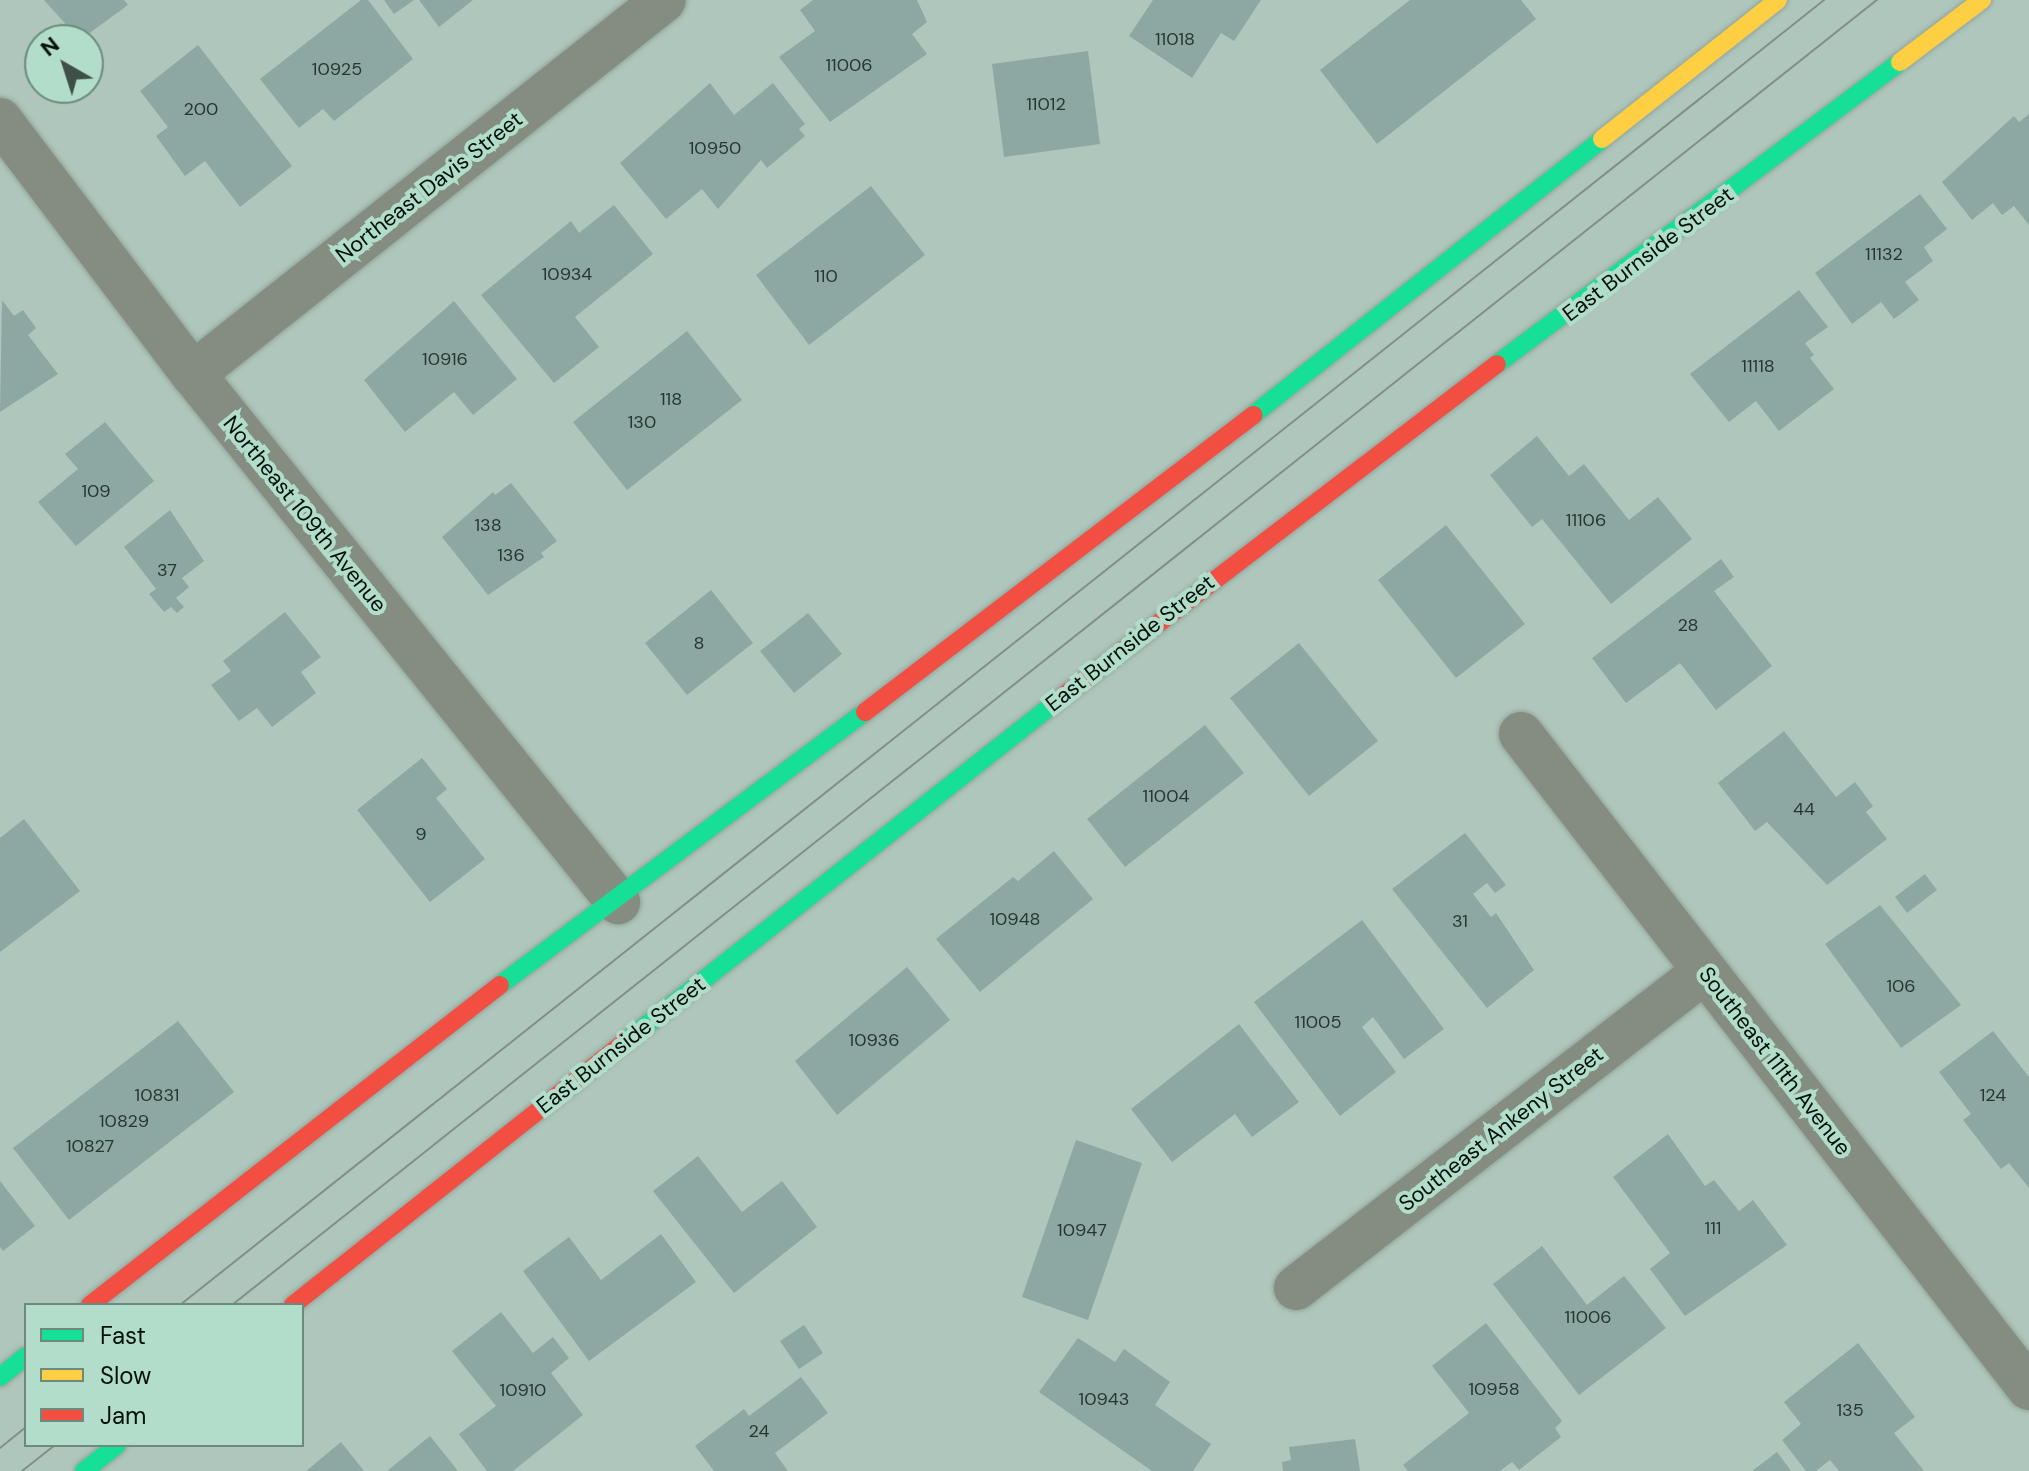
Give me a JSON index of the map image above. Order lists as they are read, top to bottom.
{
  "streets": {
    "street": [
      "Northeast Davis Street",
      "East Burnside Street",
      "Northeast 109th Avenue",
      "Southeast 111th Avenue",
      "Southeast Ankeny Street"
    ]
  },
  "crossings": [
    ["Northeast Davis Street", "Northeast 109th Avenue"],
    ["Southeast 111th Avenue", "Southeast Ankeny Street"]
  ],
  "house_numbers": [
    "11018",
    "11006",
    "10925",
    "11012",
    "200",
    "10950",
    "11132",
    "10934",
    "110",
    "10916",
    "11118",
    "118",
    "130",
    "109",
    "11106",
    "138",
    "136",
    "37",
    "28",
    "8",
    "11004",
    "44",
    "9",
    "10948",
    "31",
    "106",
    "11005",
    "10936",
    "10831",
    "124",
    "10829",
    "10827",
    "111",
    "10947",
    "11006",
    "10958",
    "10910",
    "10943",
    "135",
    "24"
  ],
  "legend": ["Fast", "Slow", "Jam"],
  "north": "top left"
}
